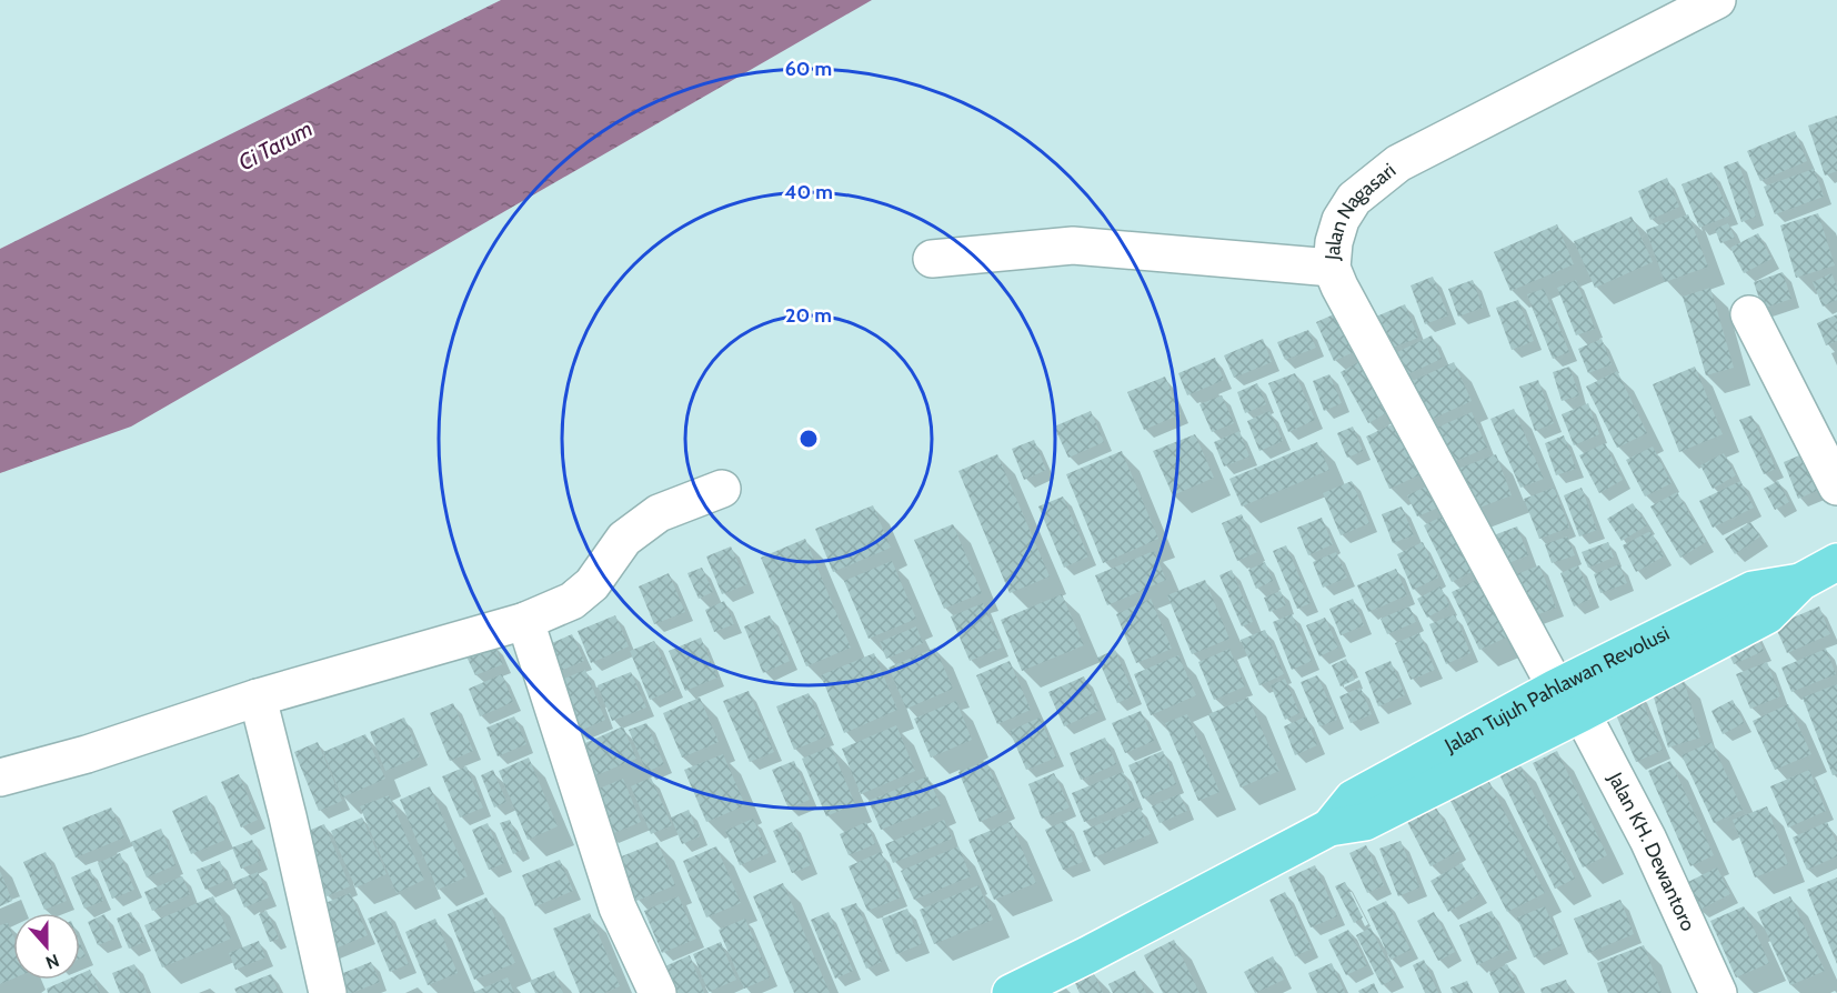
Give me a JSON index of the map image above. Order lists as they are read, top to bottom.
{
  "streets": {
    "main road": ["Jalan Tujuh Pahlawan Revolusi"],
    "street": ["Jalan Nagasari", "Jalan KH. Dewantoro"]
  },
  "crossings": [
    ["Jalan Nagasari", "Jalan Tujuh Pahlawan Revolusi"],
    ["Jalan Tujuh Pahlawan Revolusi", "Jalan KH. Dewantoro"]
  ],
  "water": ["Ci Tarum"],
  "north": "bottom",
  "rings": ["60 m", "40 m", "20 m"]
}
